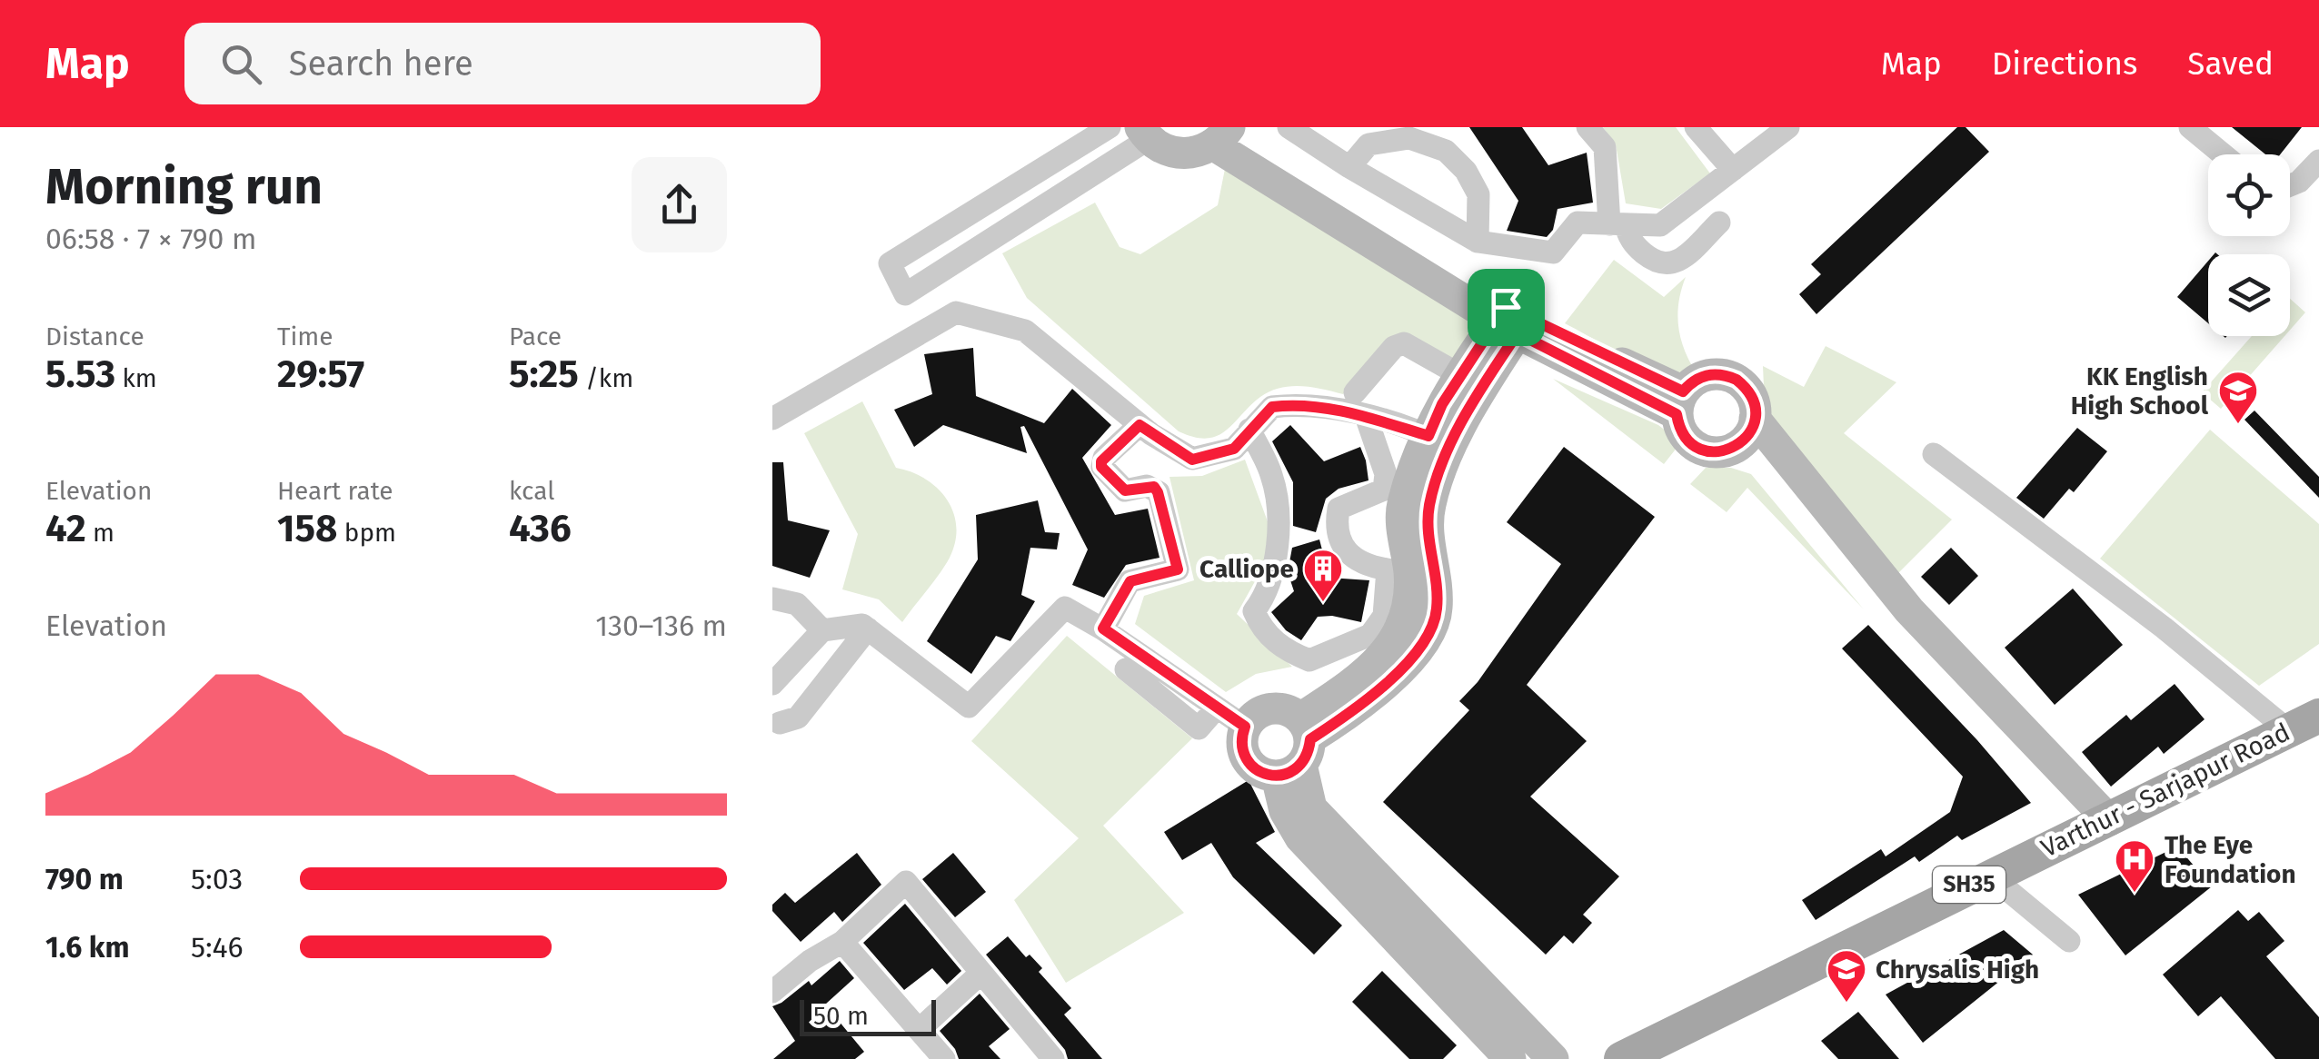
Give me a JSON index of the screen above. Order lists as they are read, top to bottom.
{
  "streets": {
    "main road": ["Varthur - Sarjapur Road", "SH35"]
  },
  "places": {
    "school or university": ["KK English High School", "Chrysalis High"],
    "building": ["Calliope"],
    "hospital": ["The Eye Foundation"]
  },
  "scale_bar": "50 m",
  "page": {
    "header": "Map",
    "search": "Search here",
    "nav": ["Map", "Directions", "Saved"],
    "heading": ["Morning run", "06:58 · 7 × 790 m"],
    "stats": [
      ["Distance", "5.53 km"],
      ["Time", "29:57"],
      ["Pace", "5:25 /km"],
      ["Elevation", "42 m"],
      ["Heart rate", "158 bpm"],
      ["kcal", "436"]
    ],
    "chart": ["Elevation", "130–136 m"],
    "list": [
      {
        "name": "790 m",
        "note": "5:03"
      },
      {
        "name": "1.6 km",
        "note": "5:46"
      }
    ],
    "scale": "50 m"
  }
}
